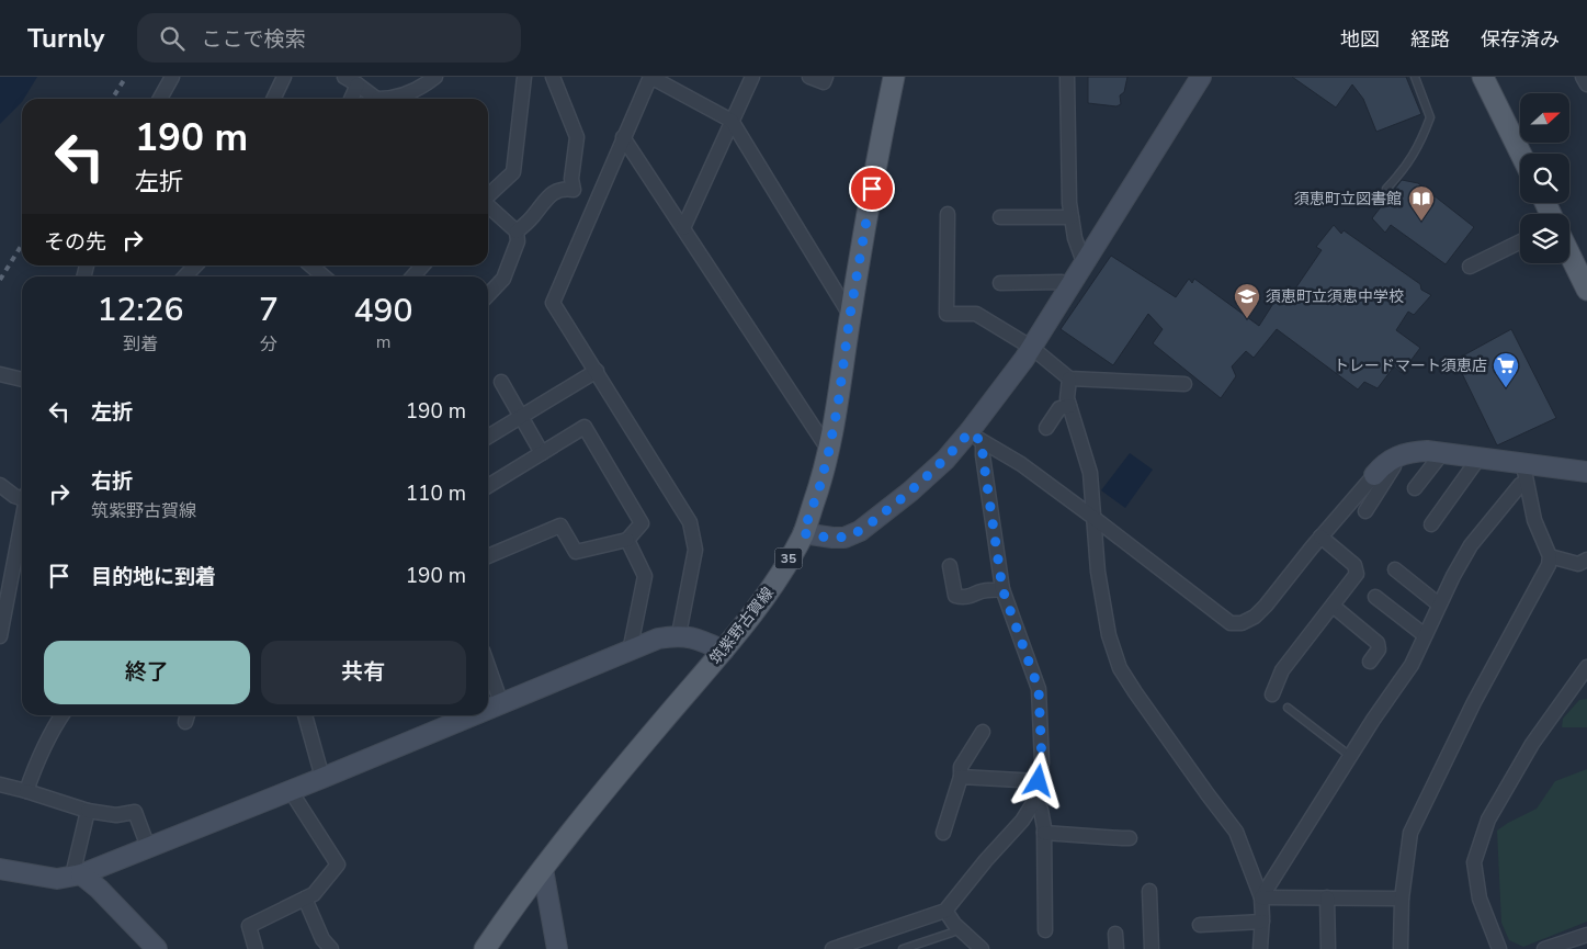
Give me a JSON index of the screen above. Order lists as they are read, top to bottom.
{
  "streets": {
    "main road": ["35", "筑紫野古賀線"]
  },
  "places": {
    "library": ["須恵町立図書館"],
    "school or university": ["須恵町立須恵中学校"],
    "supermarket": ["トレードマート須恵店"]
  },
  "north": "right",
  "page": {
    "header": "Turnly",
    "search": "ここで検索",
    "nav": ["地図", "経路", "保存済み"],
    "turn": ["190 m", "左折"],
    "then": "その先",
    "eta": [
      "12:26",
      "到着",
      "7",
      "分",
      "490",
      "m"
    ],
    "list": [
      {
        "name": "左折",
        "value": "190 m"
      },
      {
        "name": "右折",
        "note": "筑紫野古賀線",
        "value": "110 m"
      },
      {
        "name": "目的地に到着",
        "value": "190 m"
      }
    ],
    "buttons": ["終了", "共有"]
  }
}
